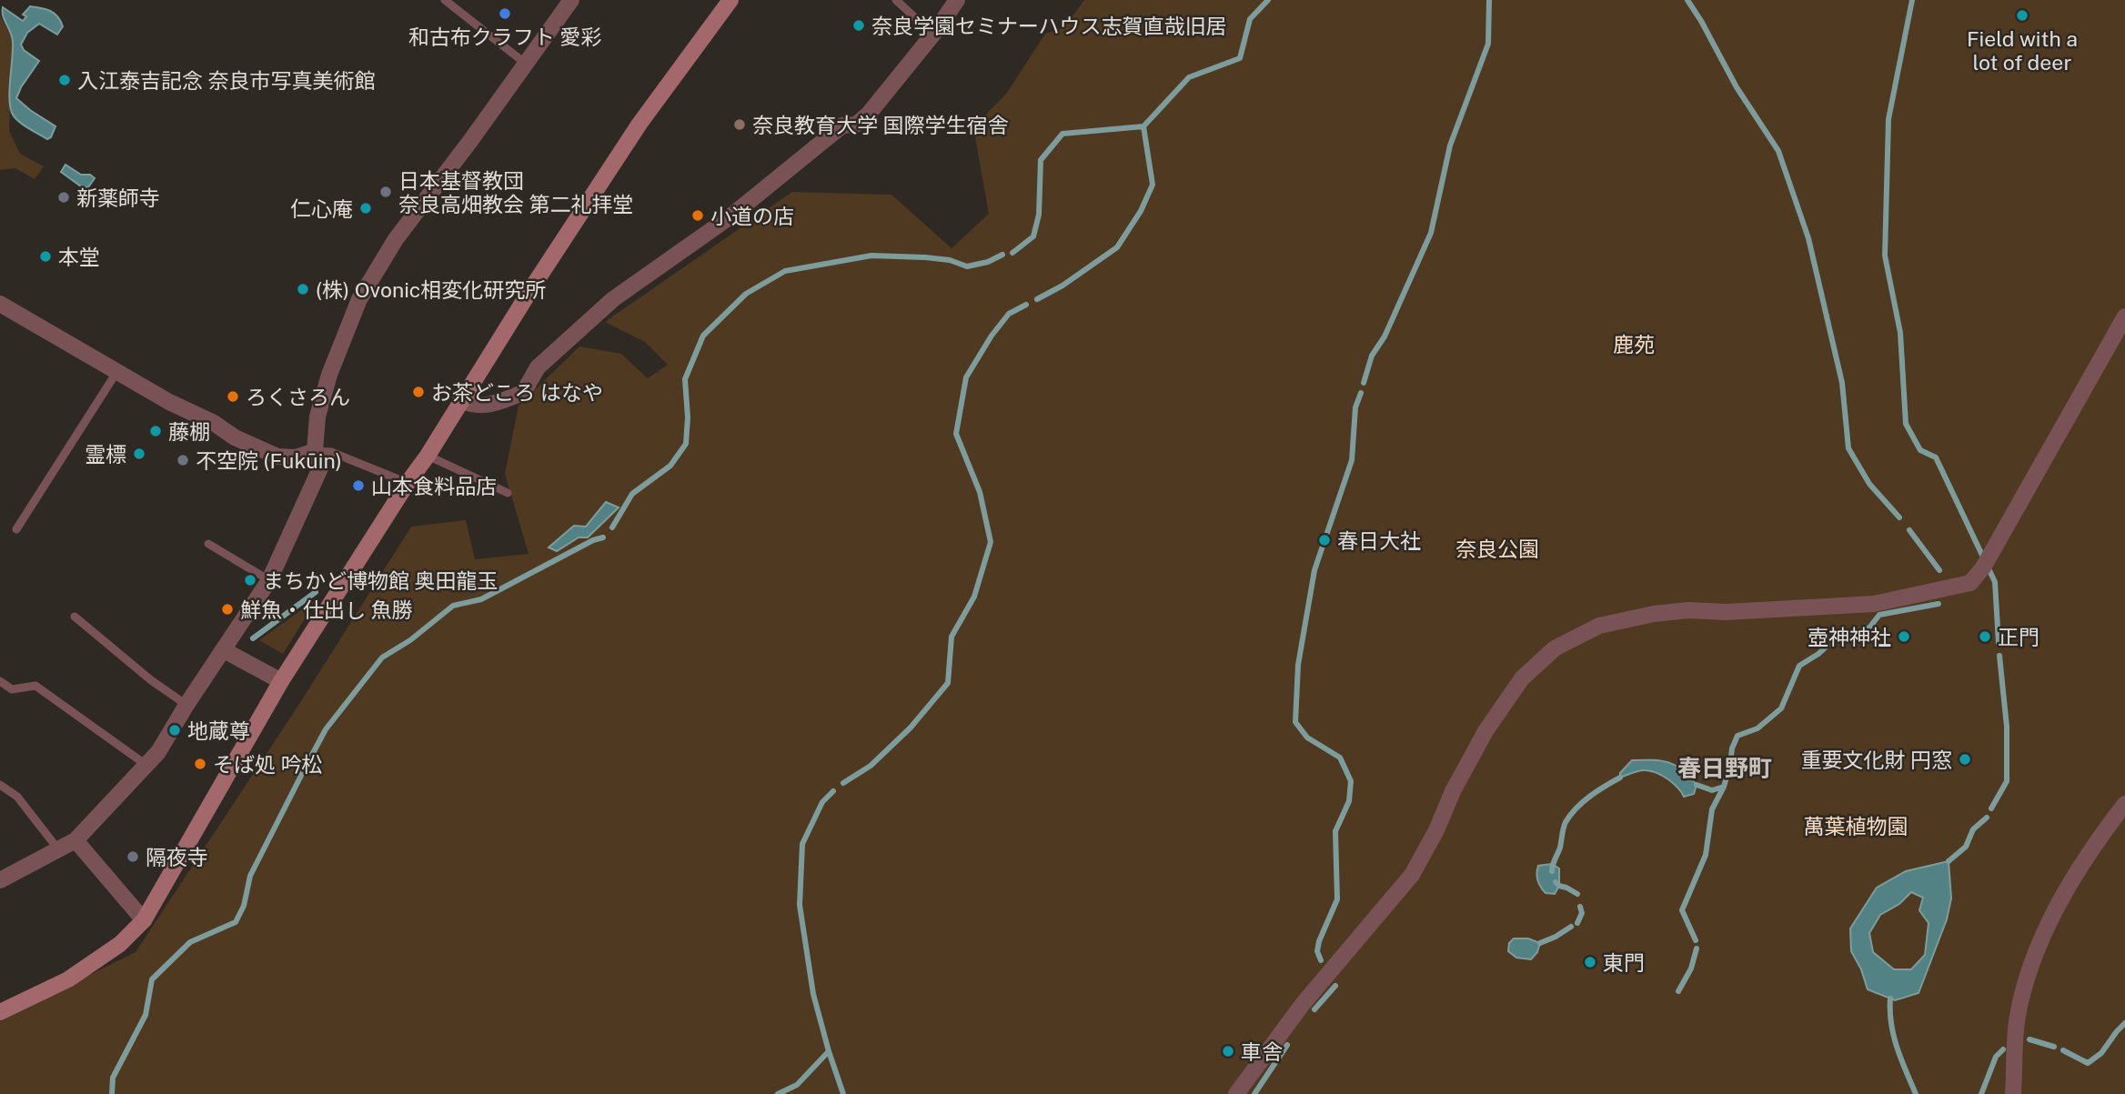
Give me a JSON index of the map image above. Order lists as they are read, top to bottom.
{
  "districts": ["春日野町"],
  "parks": ["鹿苑", "奈良公園", "萬葉植物園"],
  "places": [
    "和古布クラフト 愛彩",
    "Field with a lot of deer",
    "奈良学園セミナーハウス志賀直哉旧居",
    "入江泰吉記念 奈良市写真美術館",
    "奈良教育大学 国際学生宿舎",
    "日本基督教団 奈良高畑教会 第二礼拝堂",
    "新薬師寺",
    "仁心庵",
    "小道の店",
    "本堂",
    "(株) Ovonic相変化研究所",
    "お茶どころ はなや",
    "ろくさろん",
    "藤棚",
    "霊標",
    "不空院 (Fukūin)",
    "山本食料品店",
    "春日大社",
    "まちかど博物館 奥田龍玉",
    "鮮魚・仕出し 魚勝",
    "壺神神社",
    "正門",
    "地蔵尊",
    "重要文化財 円窓",
    "そば処 吟松",
    "隔夜寺",
    "東門",
    "車舎"
  ]
}
